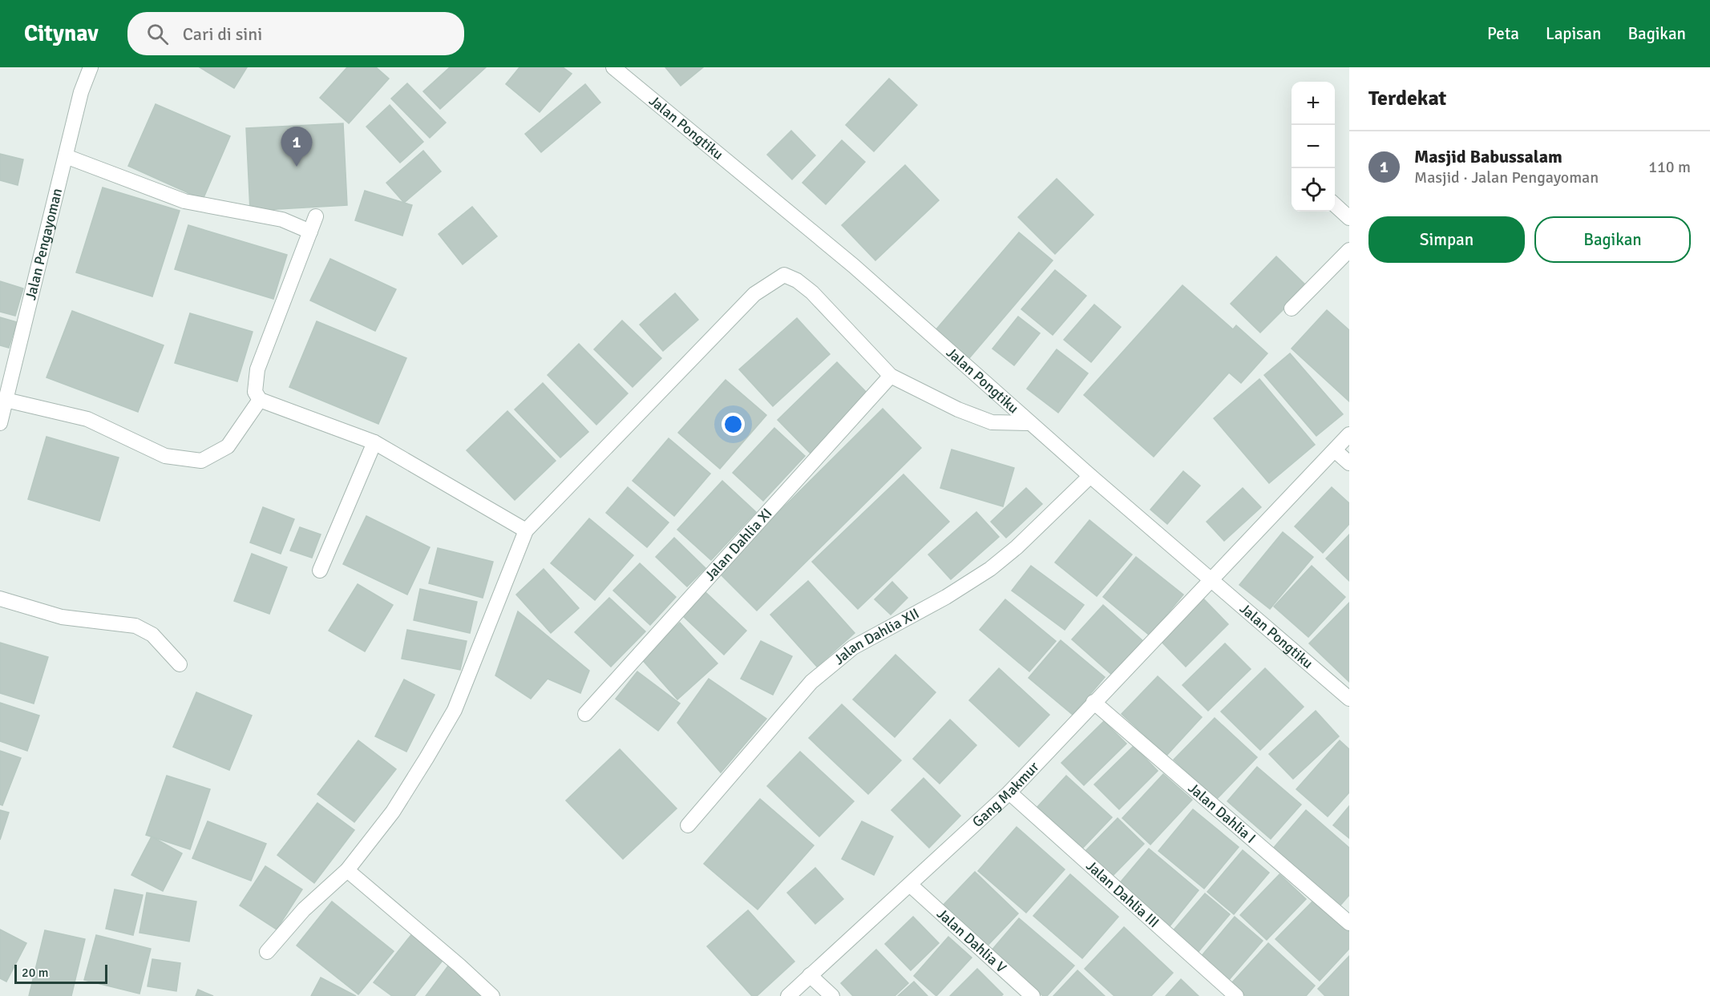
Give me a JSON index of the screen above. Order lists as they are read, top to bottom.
{
  "streets": {
    "street": [
      "Jalan Pongtiku",
      "Jalan Pengayoman",
      "Jalan Dahlia XI",
      "Jalan Dahlia XII",
      "Gang Makmur",
      "Jalan Dahlia I",
      "Jalan Dahlia III",
      "Jalan Dahlia V"
    ]
  },
  "crossings": [
    ["Jalan Pongtiku", "Jalan Dahlia XII"],
    ["Jalan Pongtiku", "Gang Makmur"],
    ["Gang Makmur", "Jalan Dahlia I"],
    ["Gang Makmur", "Jalan Dahlia III"],
    ["Gang Makmur", "Jalan Dahlia V"]
  ],
  "scale_bar": "20 m",
  "page": {
    "header": "Citynav",
    "search": "Cari di sini",
    "nav": ["Peta", "Lapisan", "Bagikan"],
    "heading": "Terdekat",
    "map_buttons": ["+", "−"],
    "pins": "1",
    "list": [
      {
        "mark": "1",
        "name": "Masjid Babussalam",
        "note": "Masjid · Jalan Pengayoman",
        "value": "110 m"
      }
    ],
    "buttons": ["Simpan", "Bagikan"],
    "scale": "20 m"
  }
}
